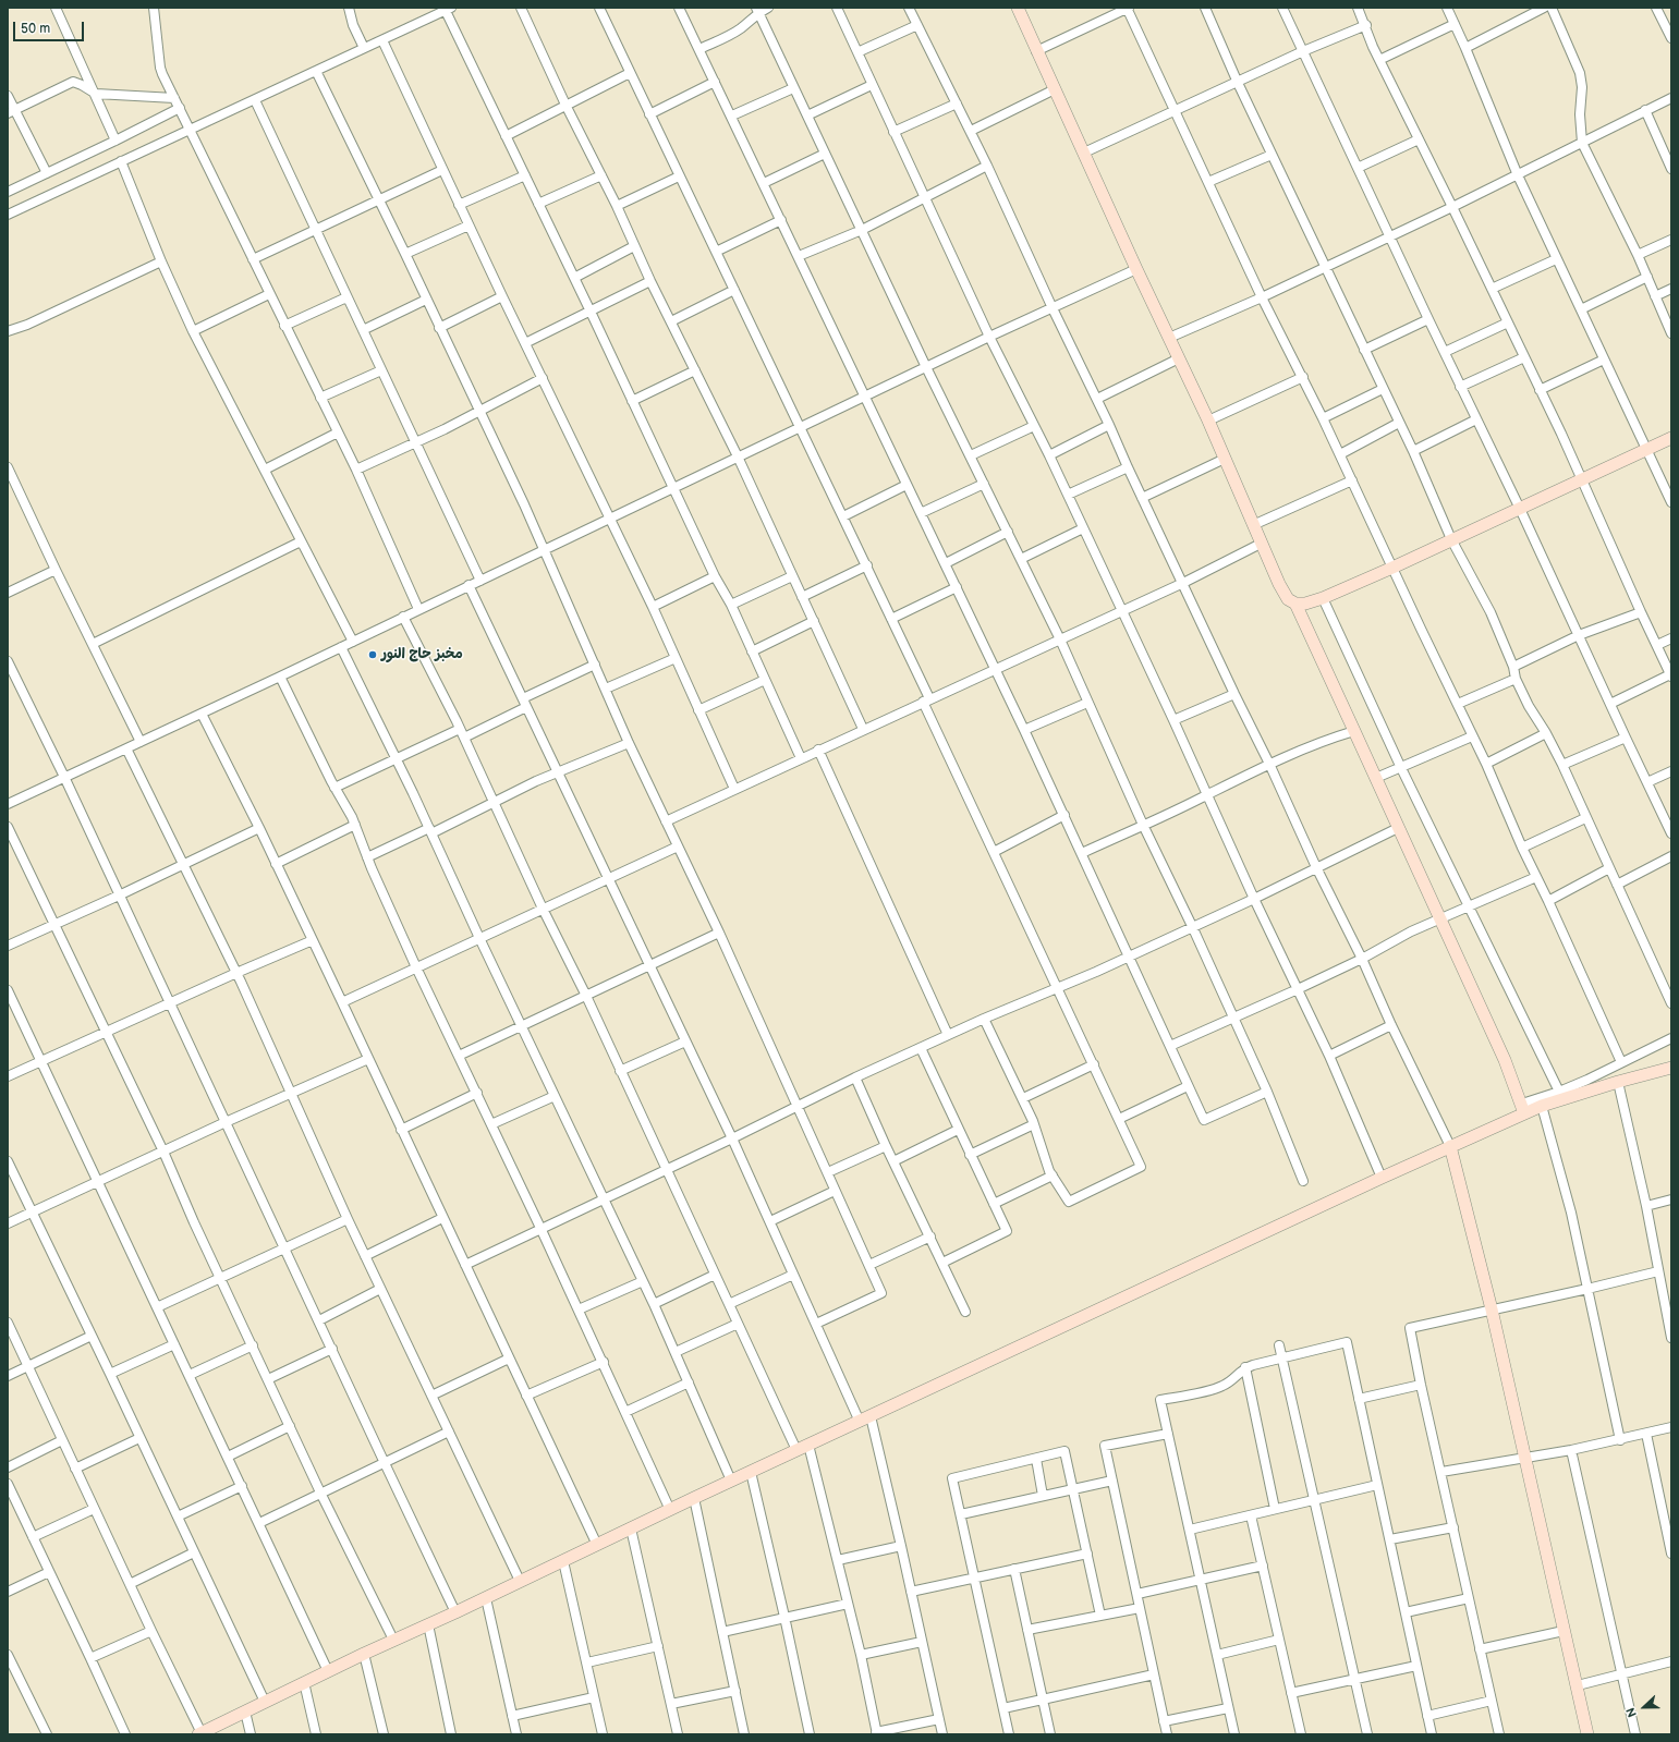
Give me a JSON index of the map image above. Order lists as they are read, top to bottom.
{
  "places": ["مخبز حاج النور"],
  "scale_bar": "50 m",
  "north": "left"
}
